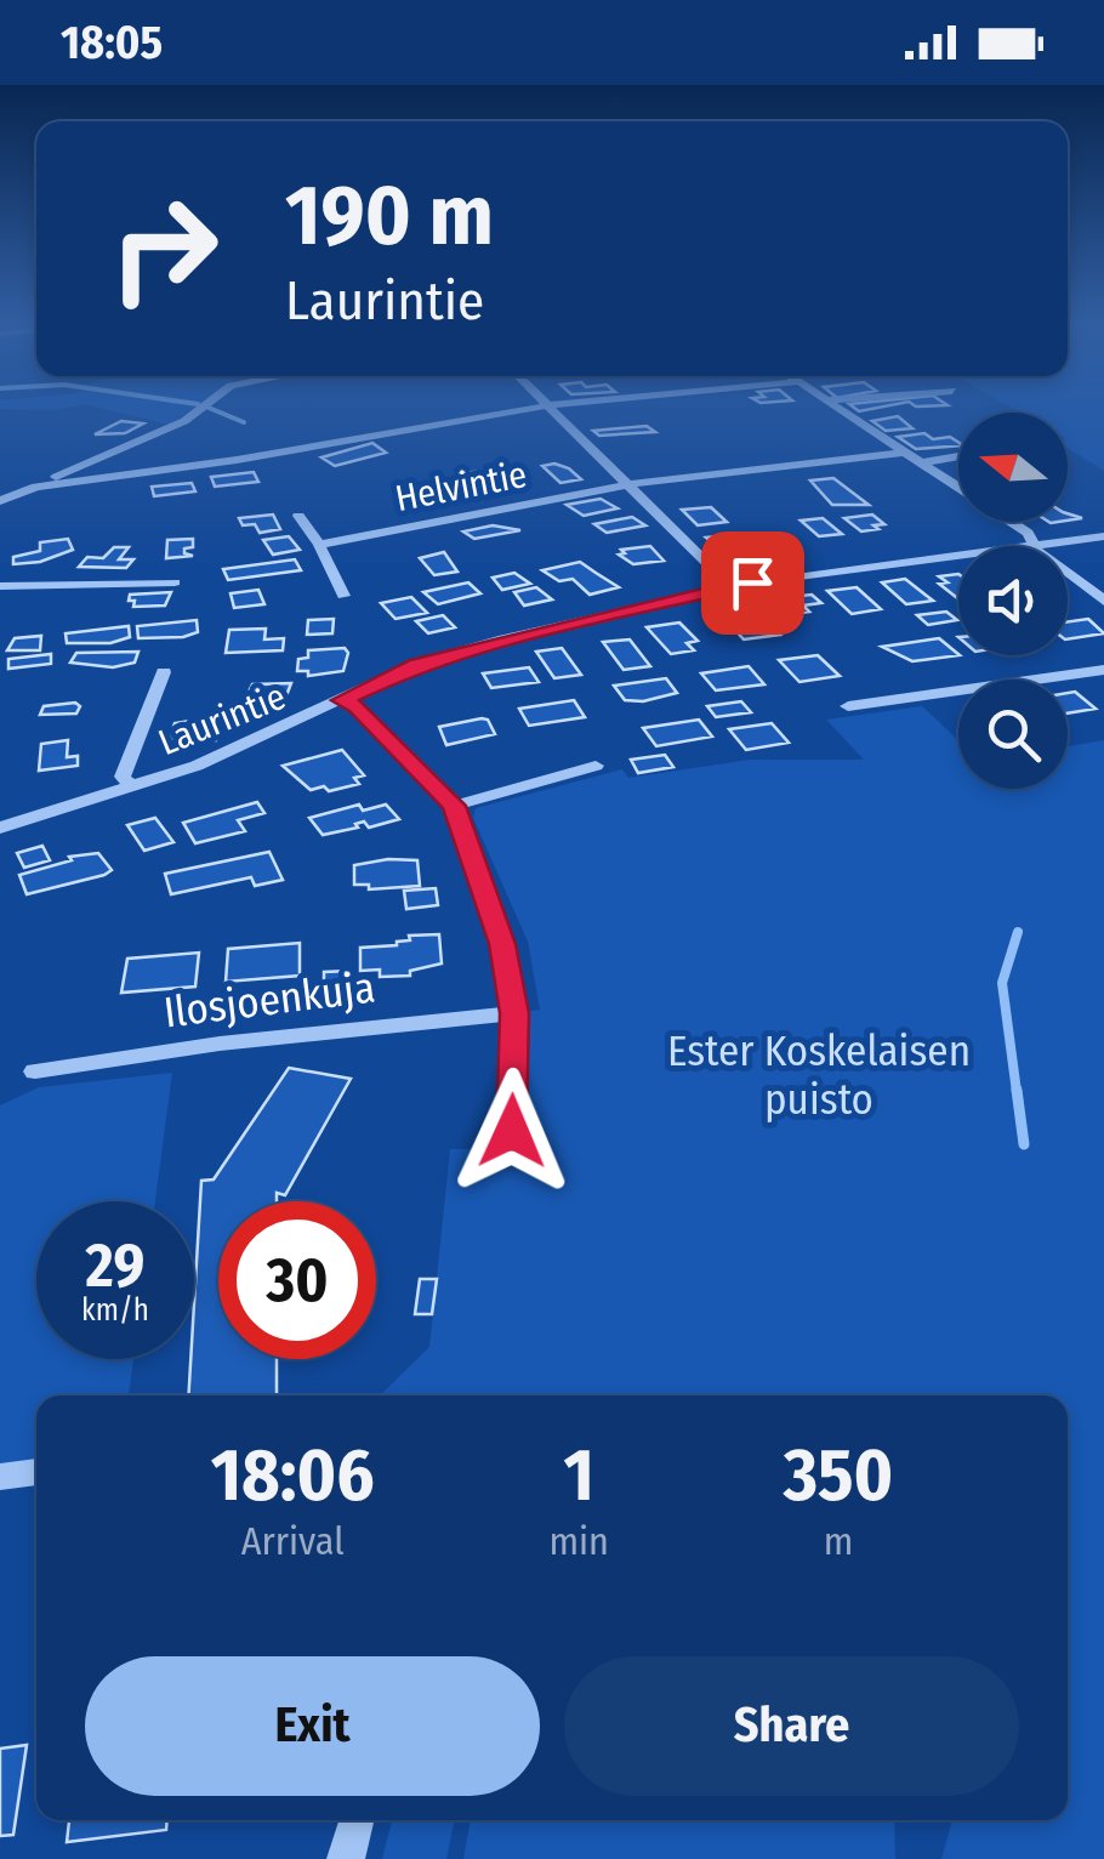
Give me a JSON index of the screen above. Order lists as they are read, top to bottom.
{
  "streets": {
    "street": ["Helvintie", "Laurintie", "Ilosjoenkuja"]
  },
  "parks": ["Ester Koskelaisen puisto"],
  "north": "left",
  "page": {
    "status": "18:05",
    "turn": ["190 m", "Laurintie"],
    "speed": "29 km/h",
    "limit": "30",
    "eta": [
      "18:06",
      "Arrival",
      "1",
      "min",
      "350",
      "m"
    ],
    "buttons": ["Exit", "Share"]
  }
}
